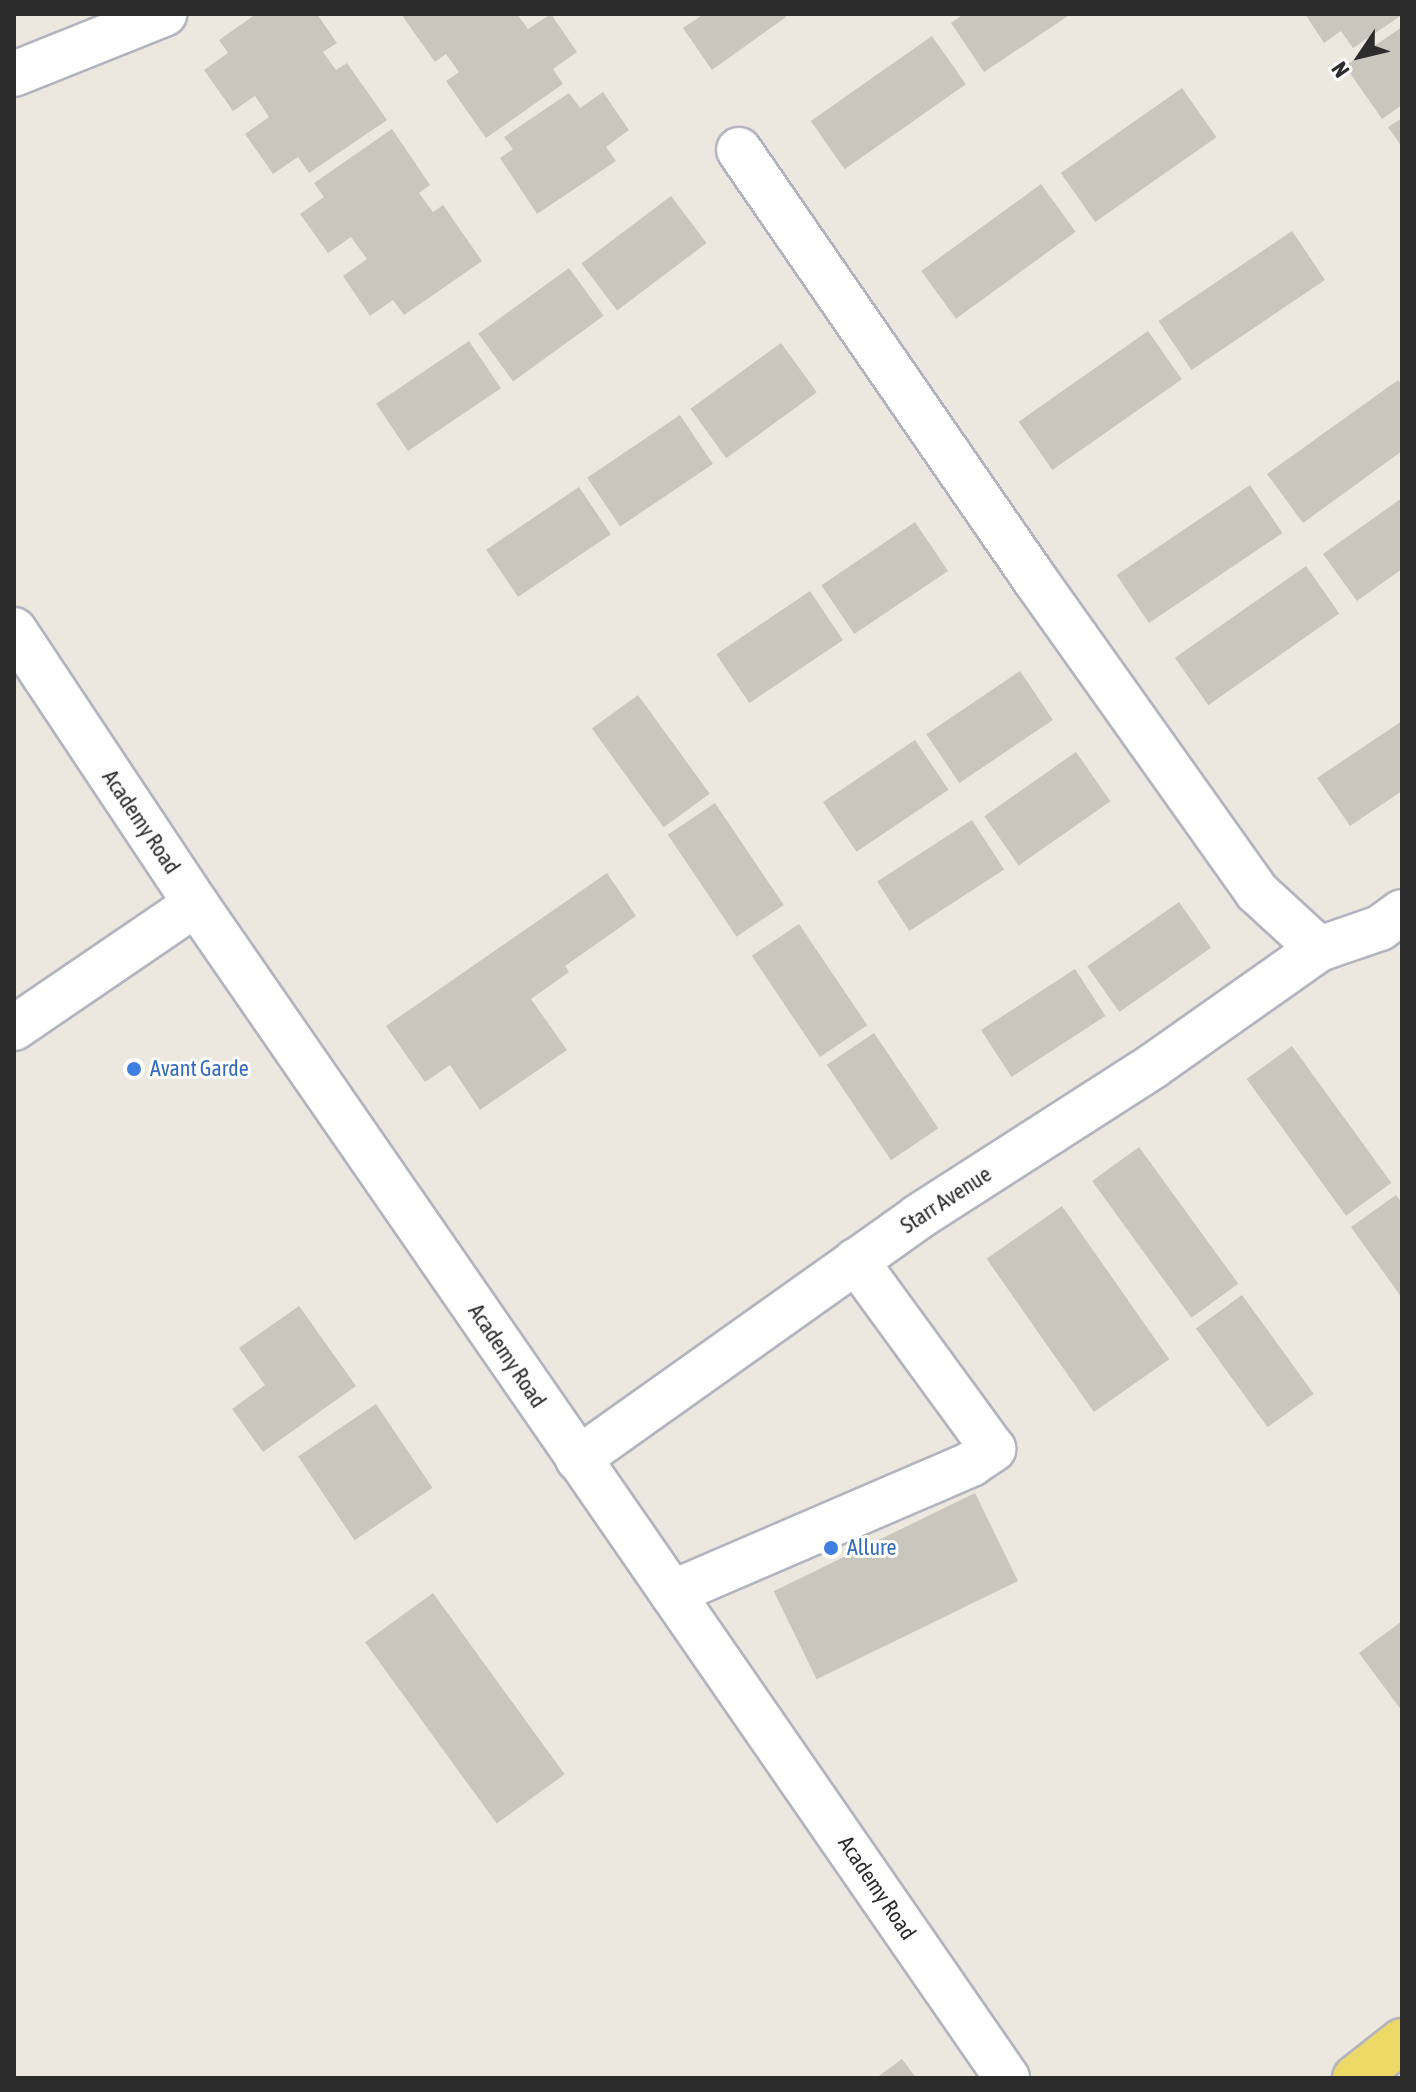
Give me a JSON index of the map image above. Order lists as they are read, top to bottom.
{
  "streets": {
    "street": ["Academy Road", "Starr Avenue"]
  },
  "crossings": [
    ["Academy Road", "Starr Avenue"]
  ],
  "places": ["Avant Garde", "Allure"],
  "north": "bottom left"
}
